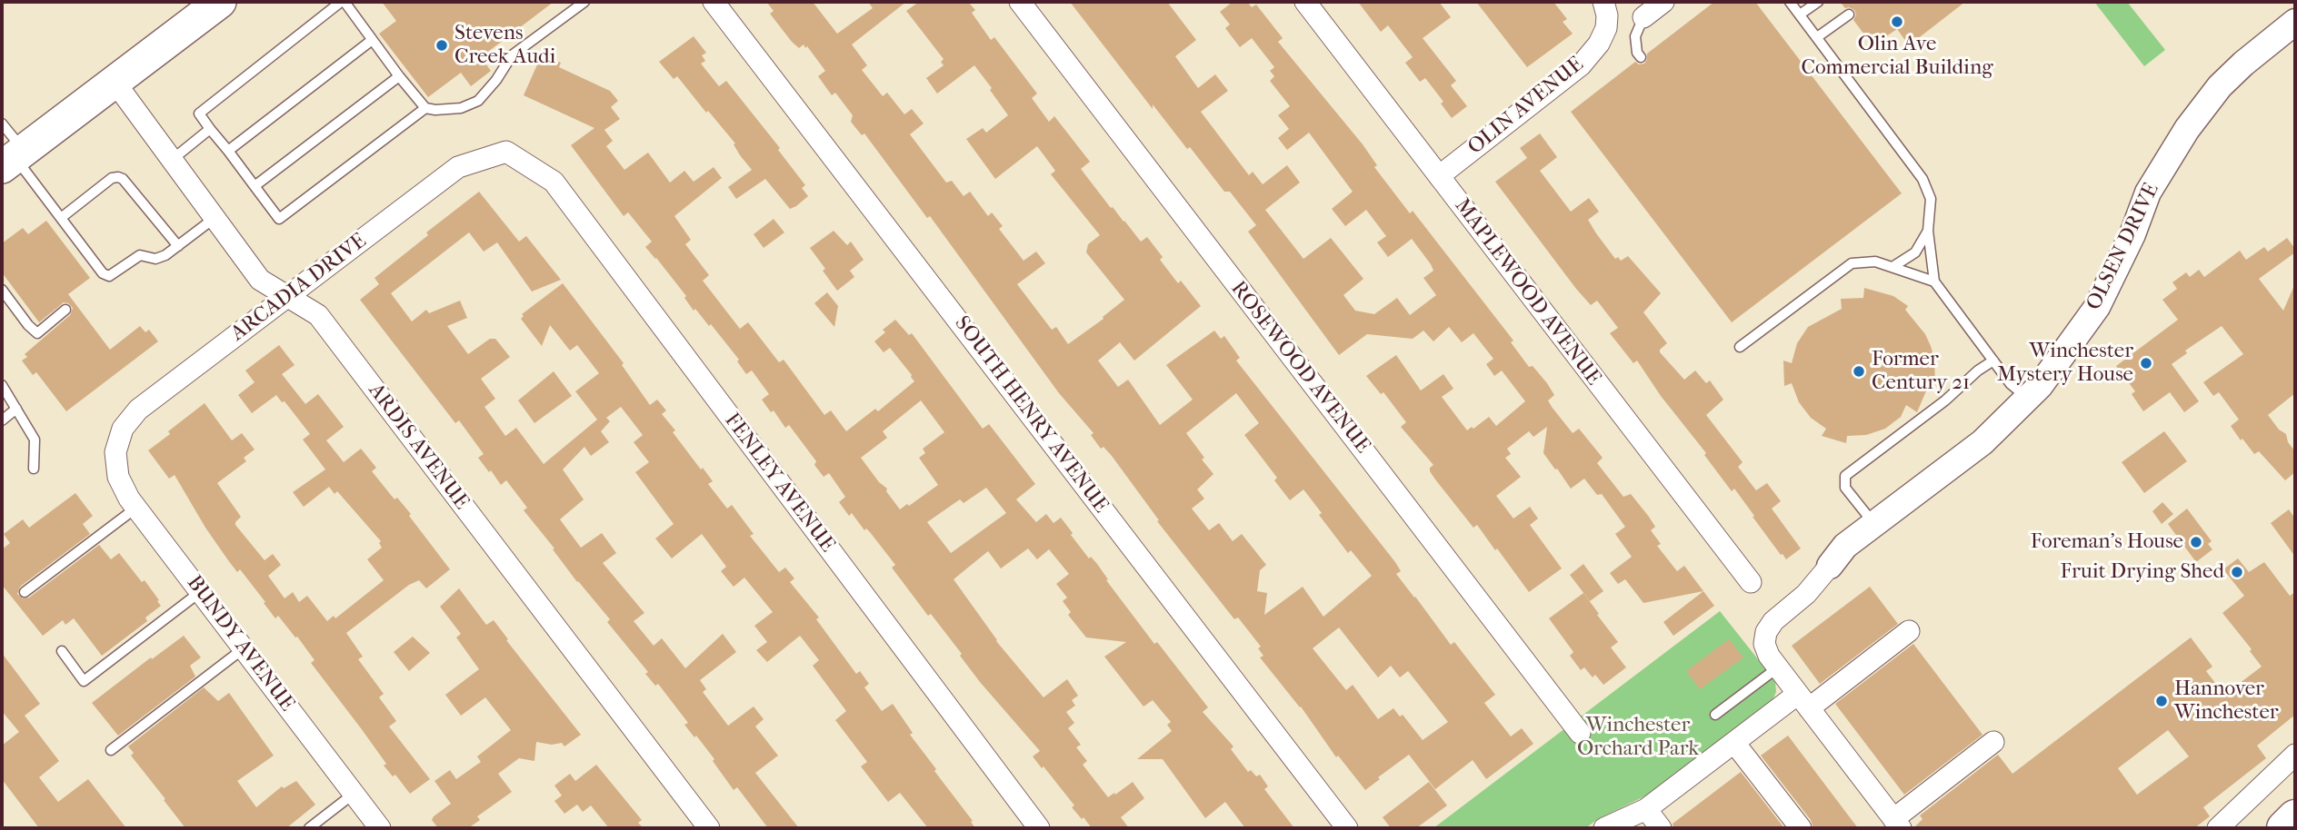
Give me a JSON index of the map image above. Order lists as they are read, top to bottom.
{
  "streets": {
    "street": [
      "OLIN AVENUE",
      "OLSEN DRIVE",
      "ARCADIA DRIVE",
      "MAPLEWOOD AVENUE",
      "ROSEWOOD AVENUE",
      "SOUTH HENRY AVENUE",
      "ARDIS AVENUE",
      "FENLEY AVENUE",
      "BUNDY AVENUE"
    ]
  },
  "crossings": [
    ["OLIN AVENUE", "MAPLEWOOD AVENUE"],
    ["ARCADIA DRIVE", "ARDIS AVENUE"],
    ["ARCADIA DRIVE", "FENLEY AVENUE"],
    ["ARCADIA DRIVE", "BUNDY AVENUE"]
  ],
  "parks": ["Winchester Orchard Park"],
  "places": [
    "Olin Ave Commercial Building",
    "Stevens Creek Audi",
    "Winchester Mystery House",
    "Former Century 21",
    "Foreman’s House",
    "Fruit Drying Shed",
    "Hannover Winchester"
  ]
}
